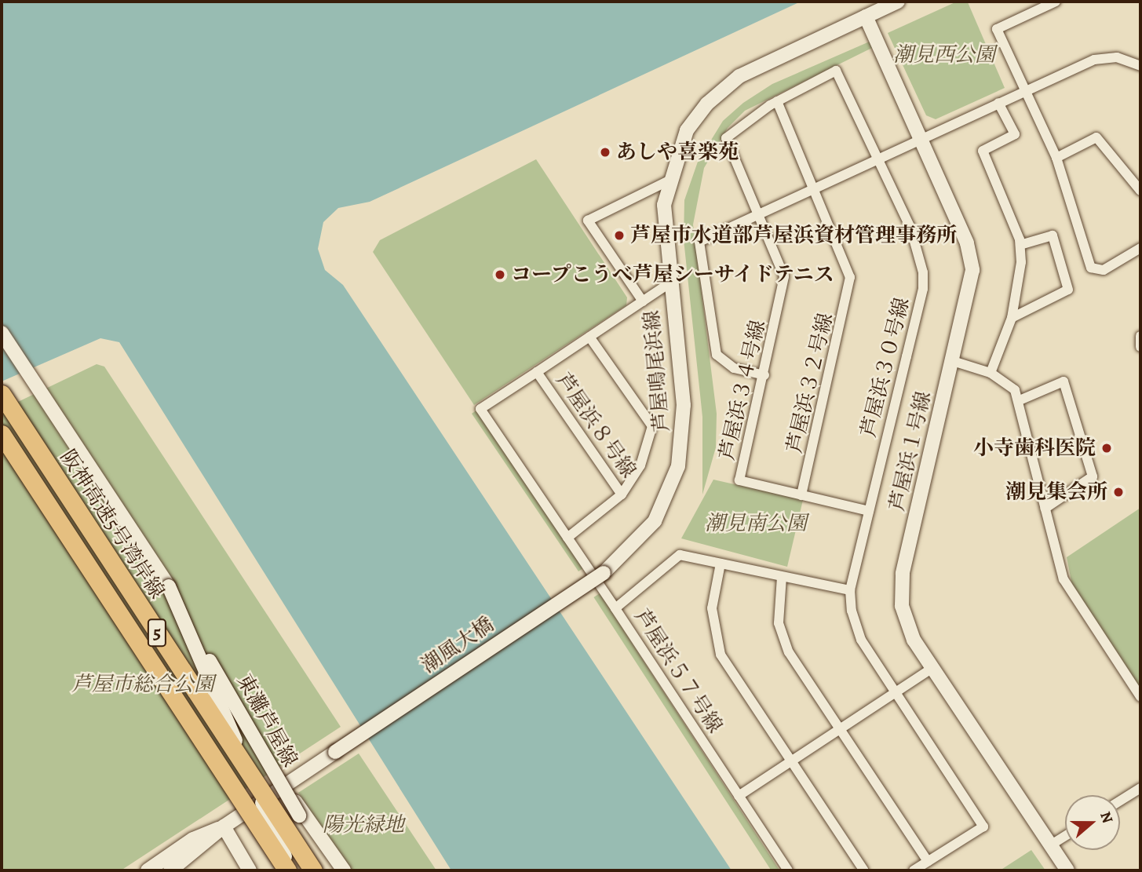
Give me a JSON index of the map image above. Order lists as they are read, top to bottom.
{
  "streets": {
    "highway": ["阪神高速5号湾岸線", "5"],
    "main road": [
      "芦屋鳴尾浜線",
      "芦屋浜１号線",
      "潮風大橋",
      "東灘芦屋線"
    ],
    "street": [
      "芦屋浜３０号線",
      "芦屋浜３２号線",
      "芦屋浜３４号線",
      "芦屋浜８号線",
      "芦屋浜５７号線"
    ]
  },
  "crossings": [
    ["芦屋浜３０号線", "芦屋浜３２号線"],
    ["芦屋浜３０号線", "芦屋浜３４号線"],
    ["芦屋鳴尾浜線", "芦屋浜８号線"],
    ["芦屋鳴尾浜線", "芦屋浜１号線"],
    ["芦屋鳴尾浜線", "潮風大橋"],
    ["芦屋浜３２号線", "芦屋浜３４号線"],
    ["5", "東灘芦屋線"]
  ],
  "parks": [
    "潮見西公園",
    "潮見南公園",
    "芦屋市総合公園",
    "陽光緑地"
  ],
  "places": [
    "あしや喜楽苑",
    "芦屋市水道部芦屋浜資材管理事務所",
    "コープこうべ芦屋シーサイドテニス",
    "小寺歯科医院",
    "潮見集会所"
  ],
  "north": "right"
}
